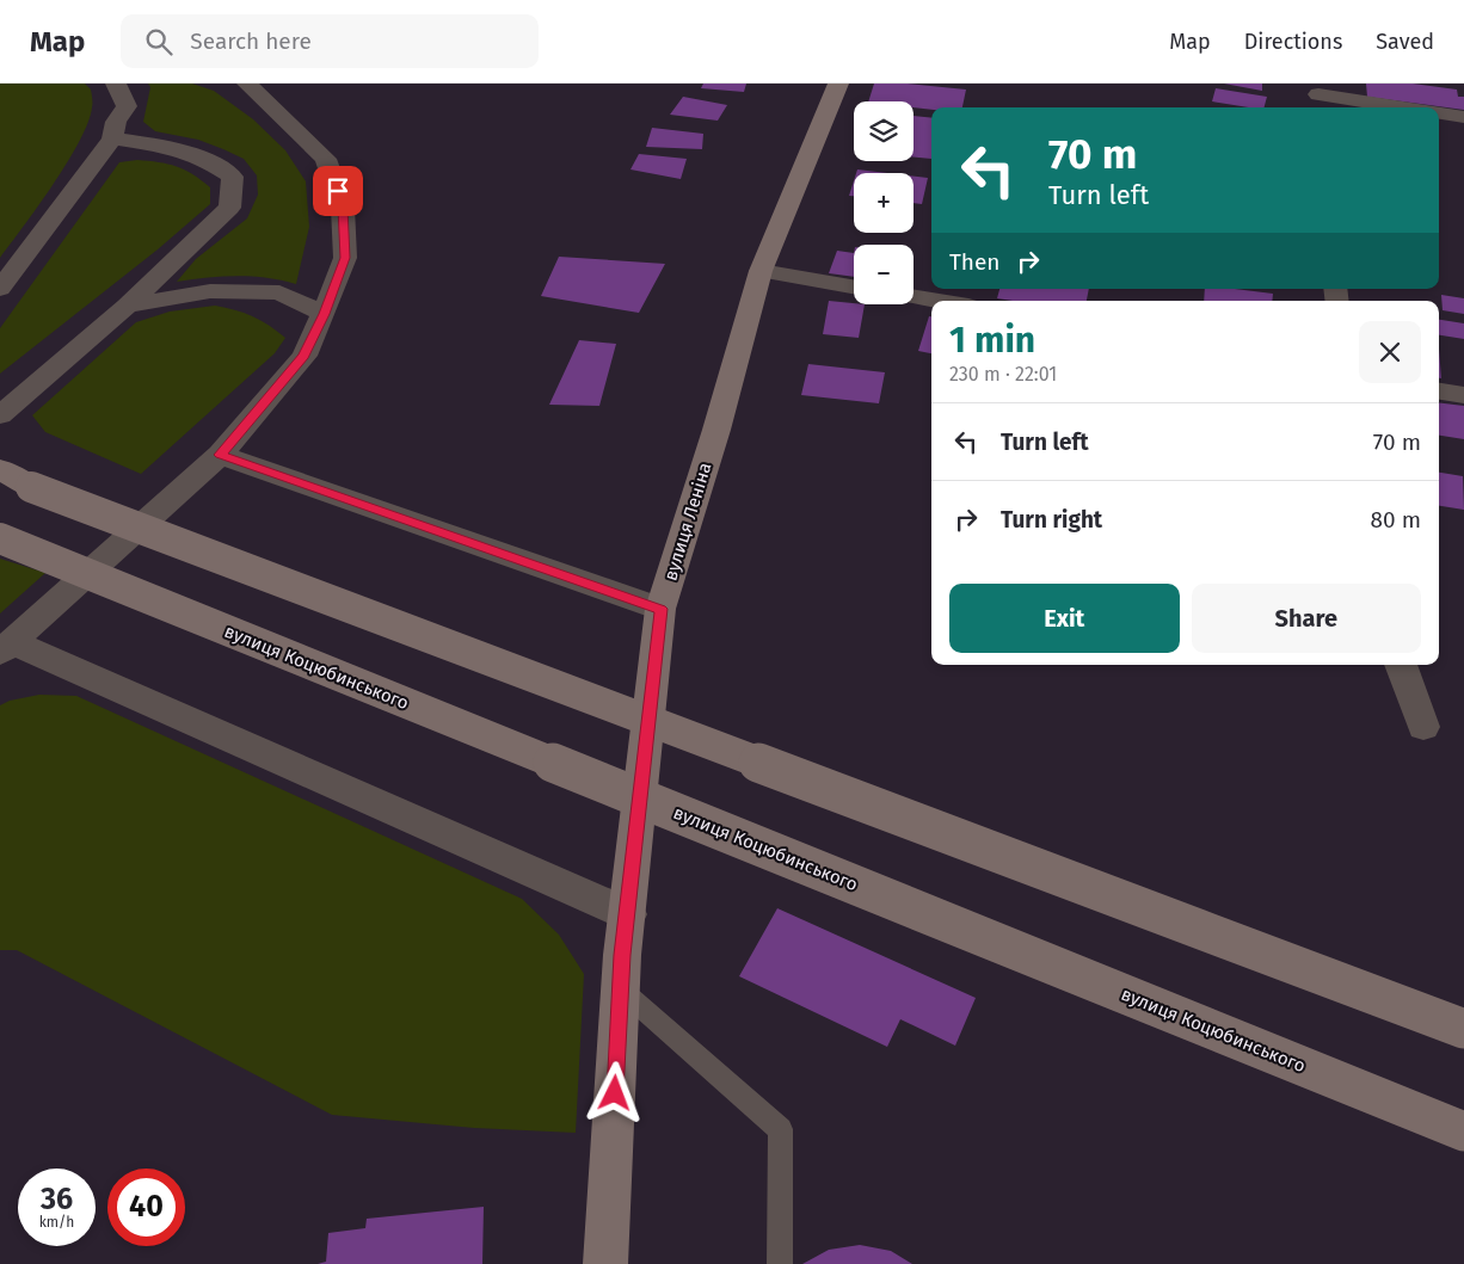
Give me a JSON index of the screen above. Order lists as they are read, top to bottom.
{
  "streets": {
    "street": ["вулиця Леніна", "вулиця Коцюбинського"]
  },
  "page": {
    "header": "Map",
    "search": "Search here",
    "nav": ["Map", "Directions", "Saved"],
    "map_buttons": ["+", "−"],
    "turn": ["70 m", "Turn left"],
    "then": "Then",
    "heading": ["1 min", "230 m · 22:01"],
    "list": [
      {
        "name": "Turn left",
        "value": "70 m"
      },
      {
        "name": "Turn right",
        "value": "80 m"
      }
    ],
    "buttons": ["Exit", "Share"],
    "speed": "36 km/h",
    "limit": "40"
  }
}
